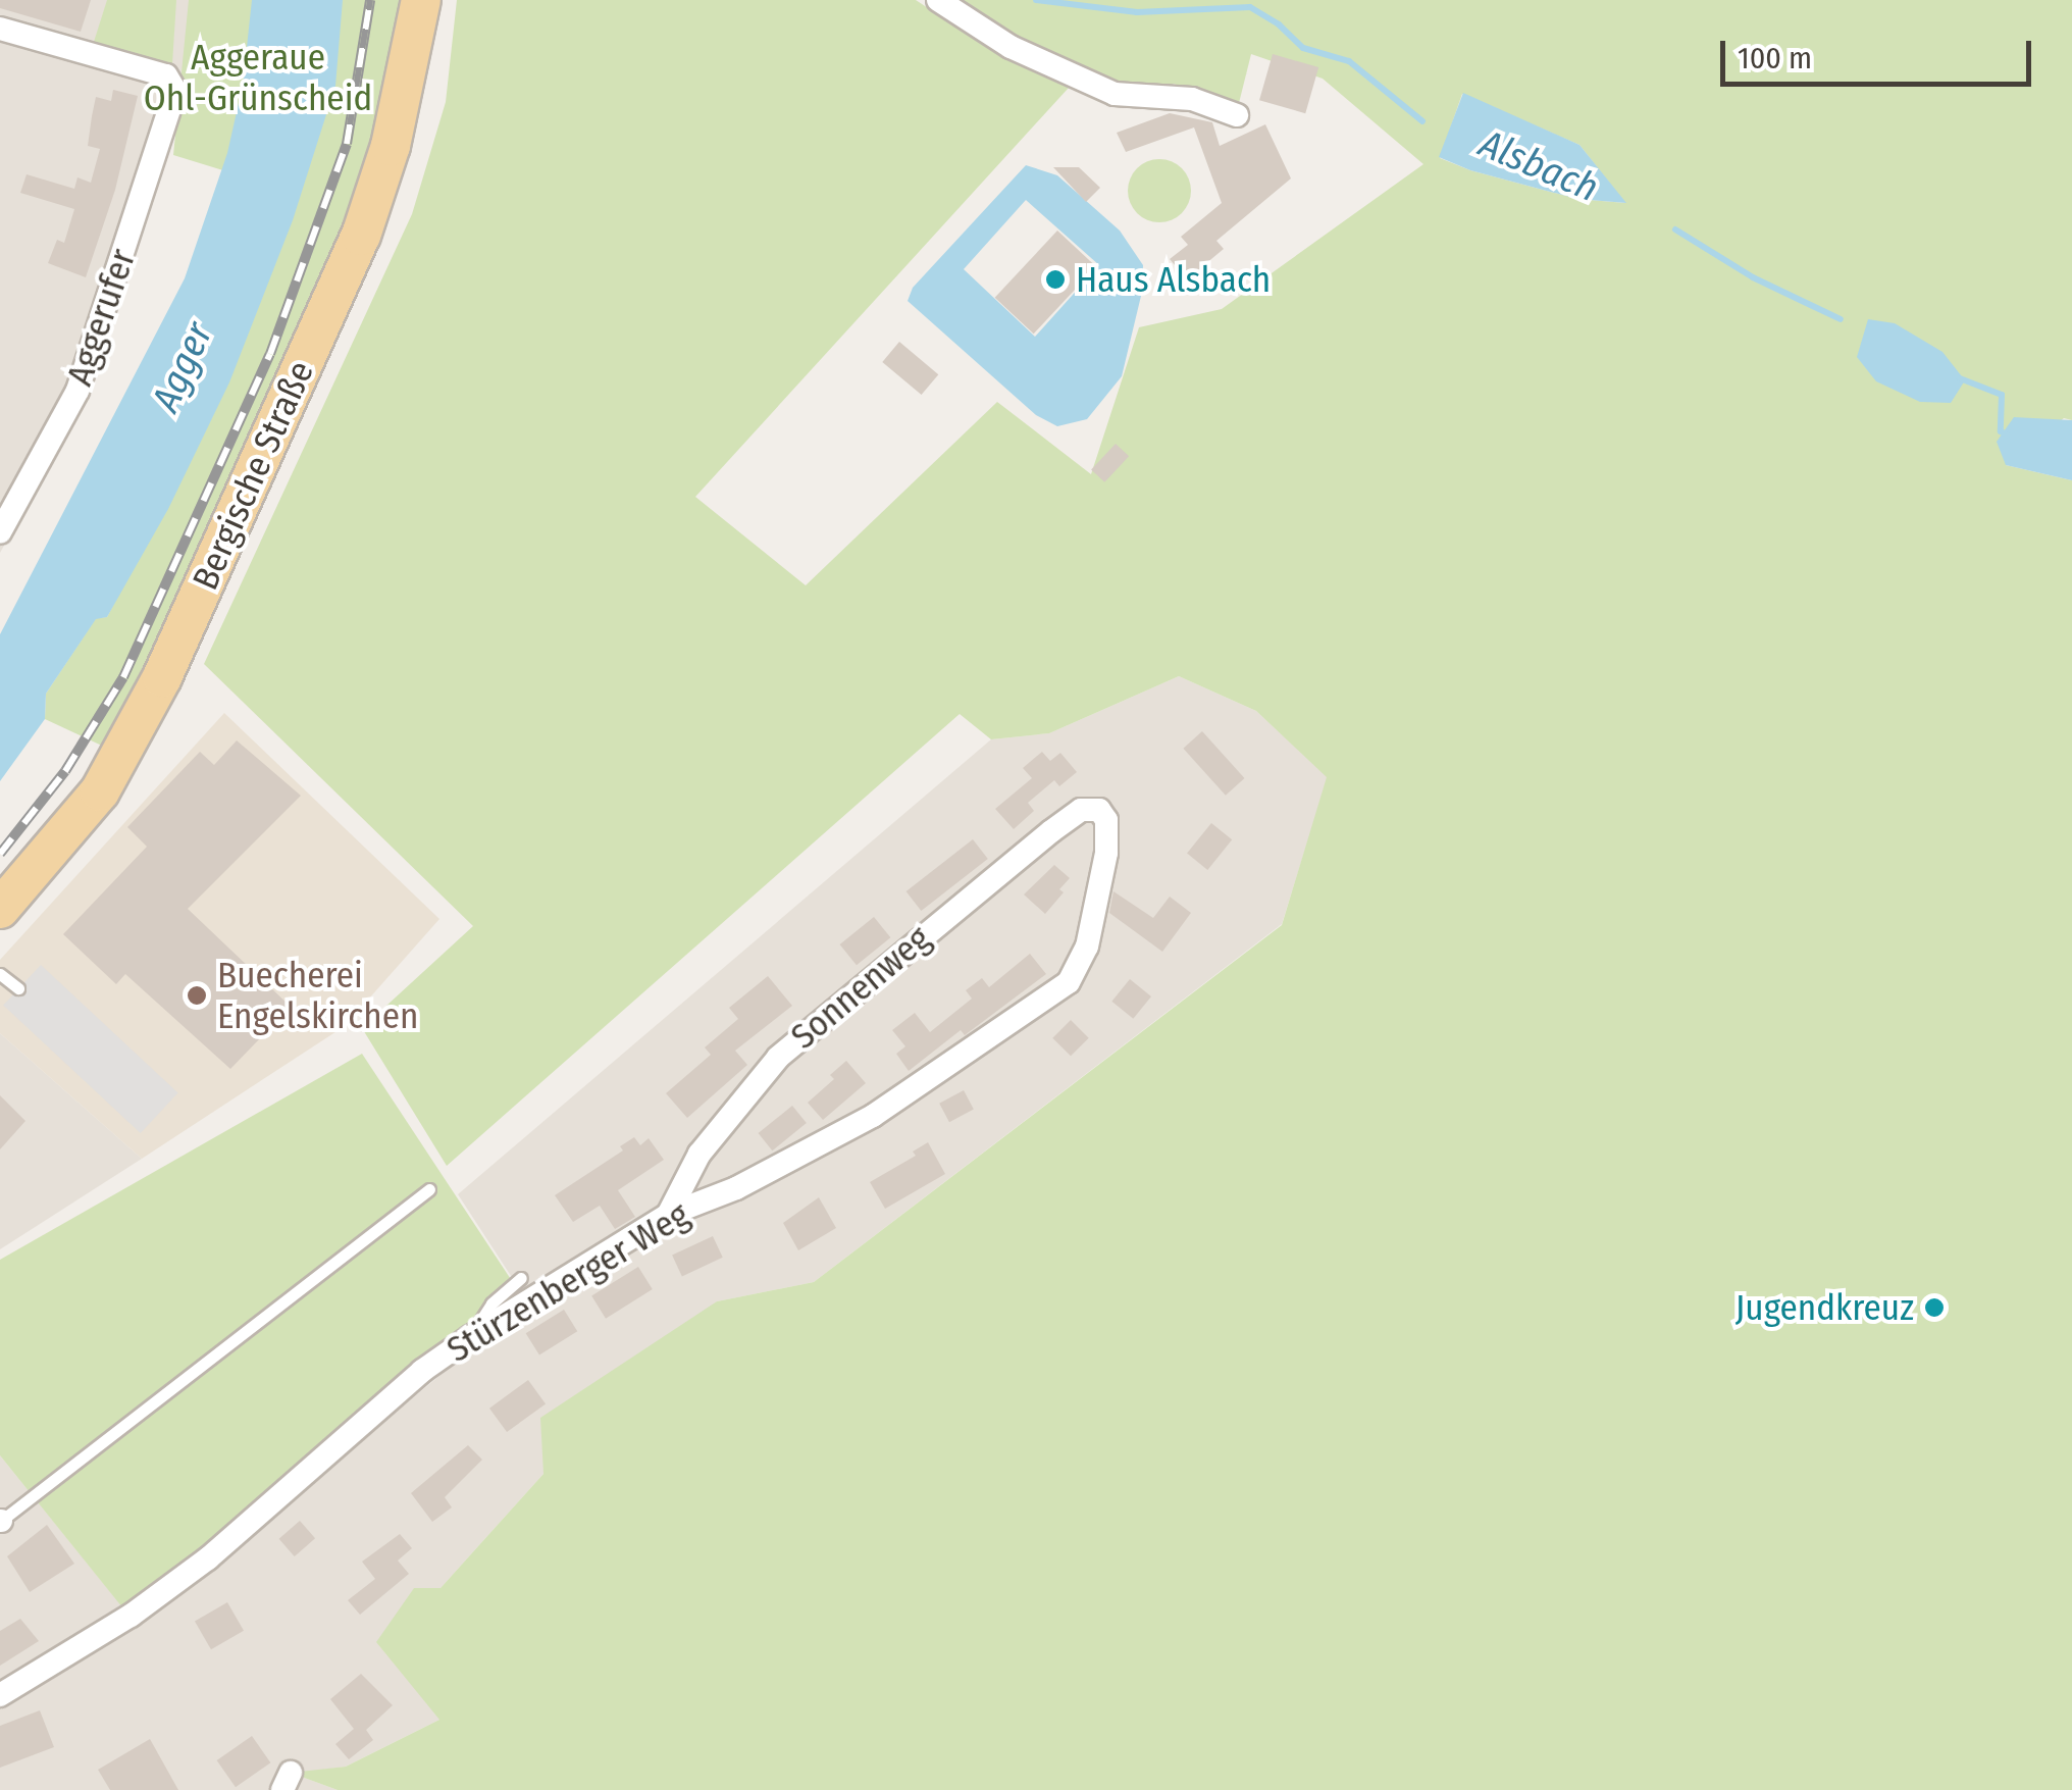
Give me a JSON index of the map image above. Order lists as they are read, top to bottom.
{
  "streets": {
    "main road": ["Bergische Straße"],
    "street": ["Aggerufer", "Sonnenweg", "Stürzenberger Weg"]
  },
  "crossings": [
    ["Sonnenweg", "Stürzenberger Weg"]
  ],
  "water": ["Alsbach", "Agger"],
  "parks": ["Aggeraue Ohl-Grünscheid"],
  "places": ["Haus Alsbach", "Buecherei Engelskirchen", "Jugendkreuz"],
  "scale_bar": "100 m"
}
